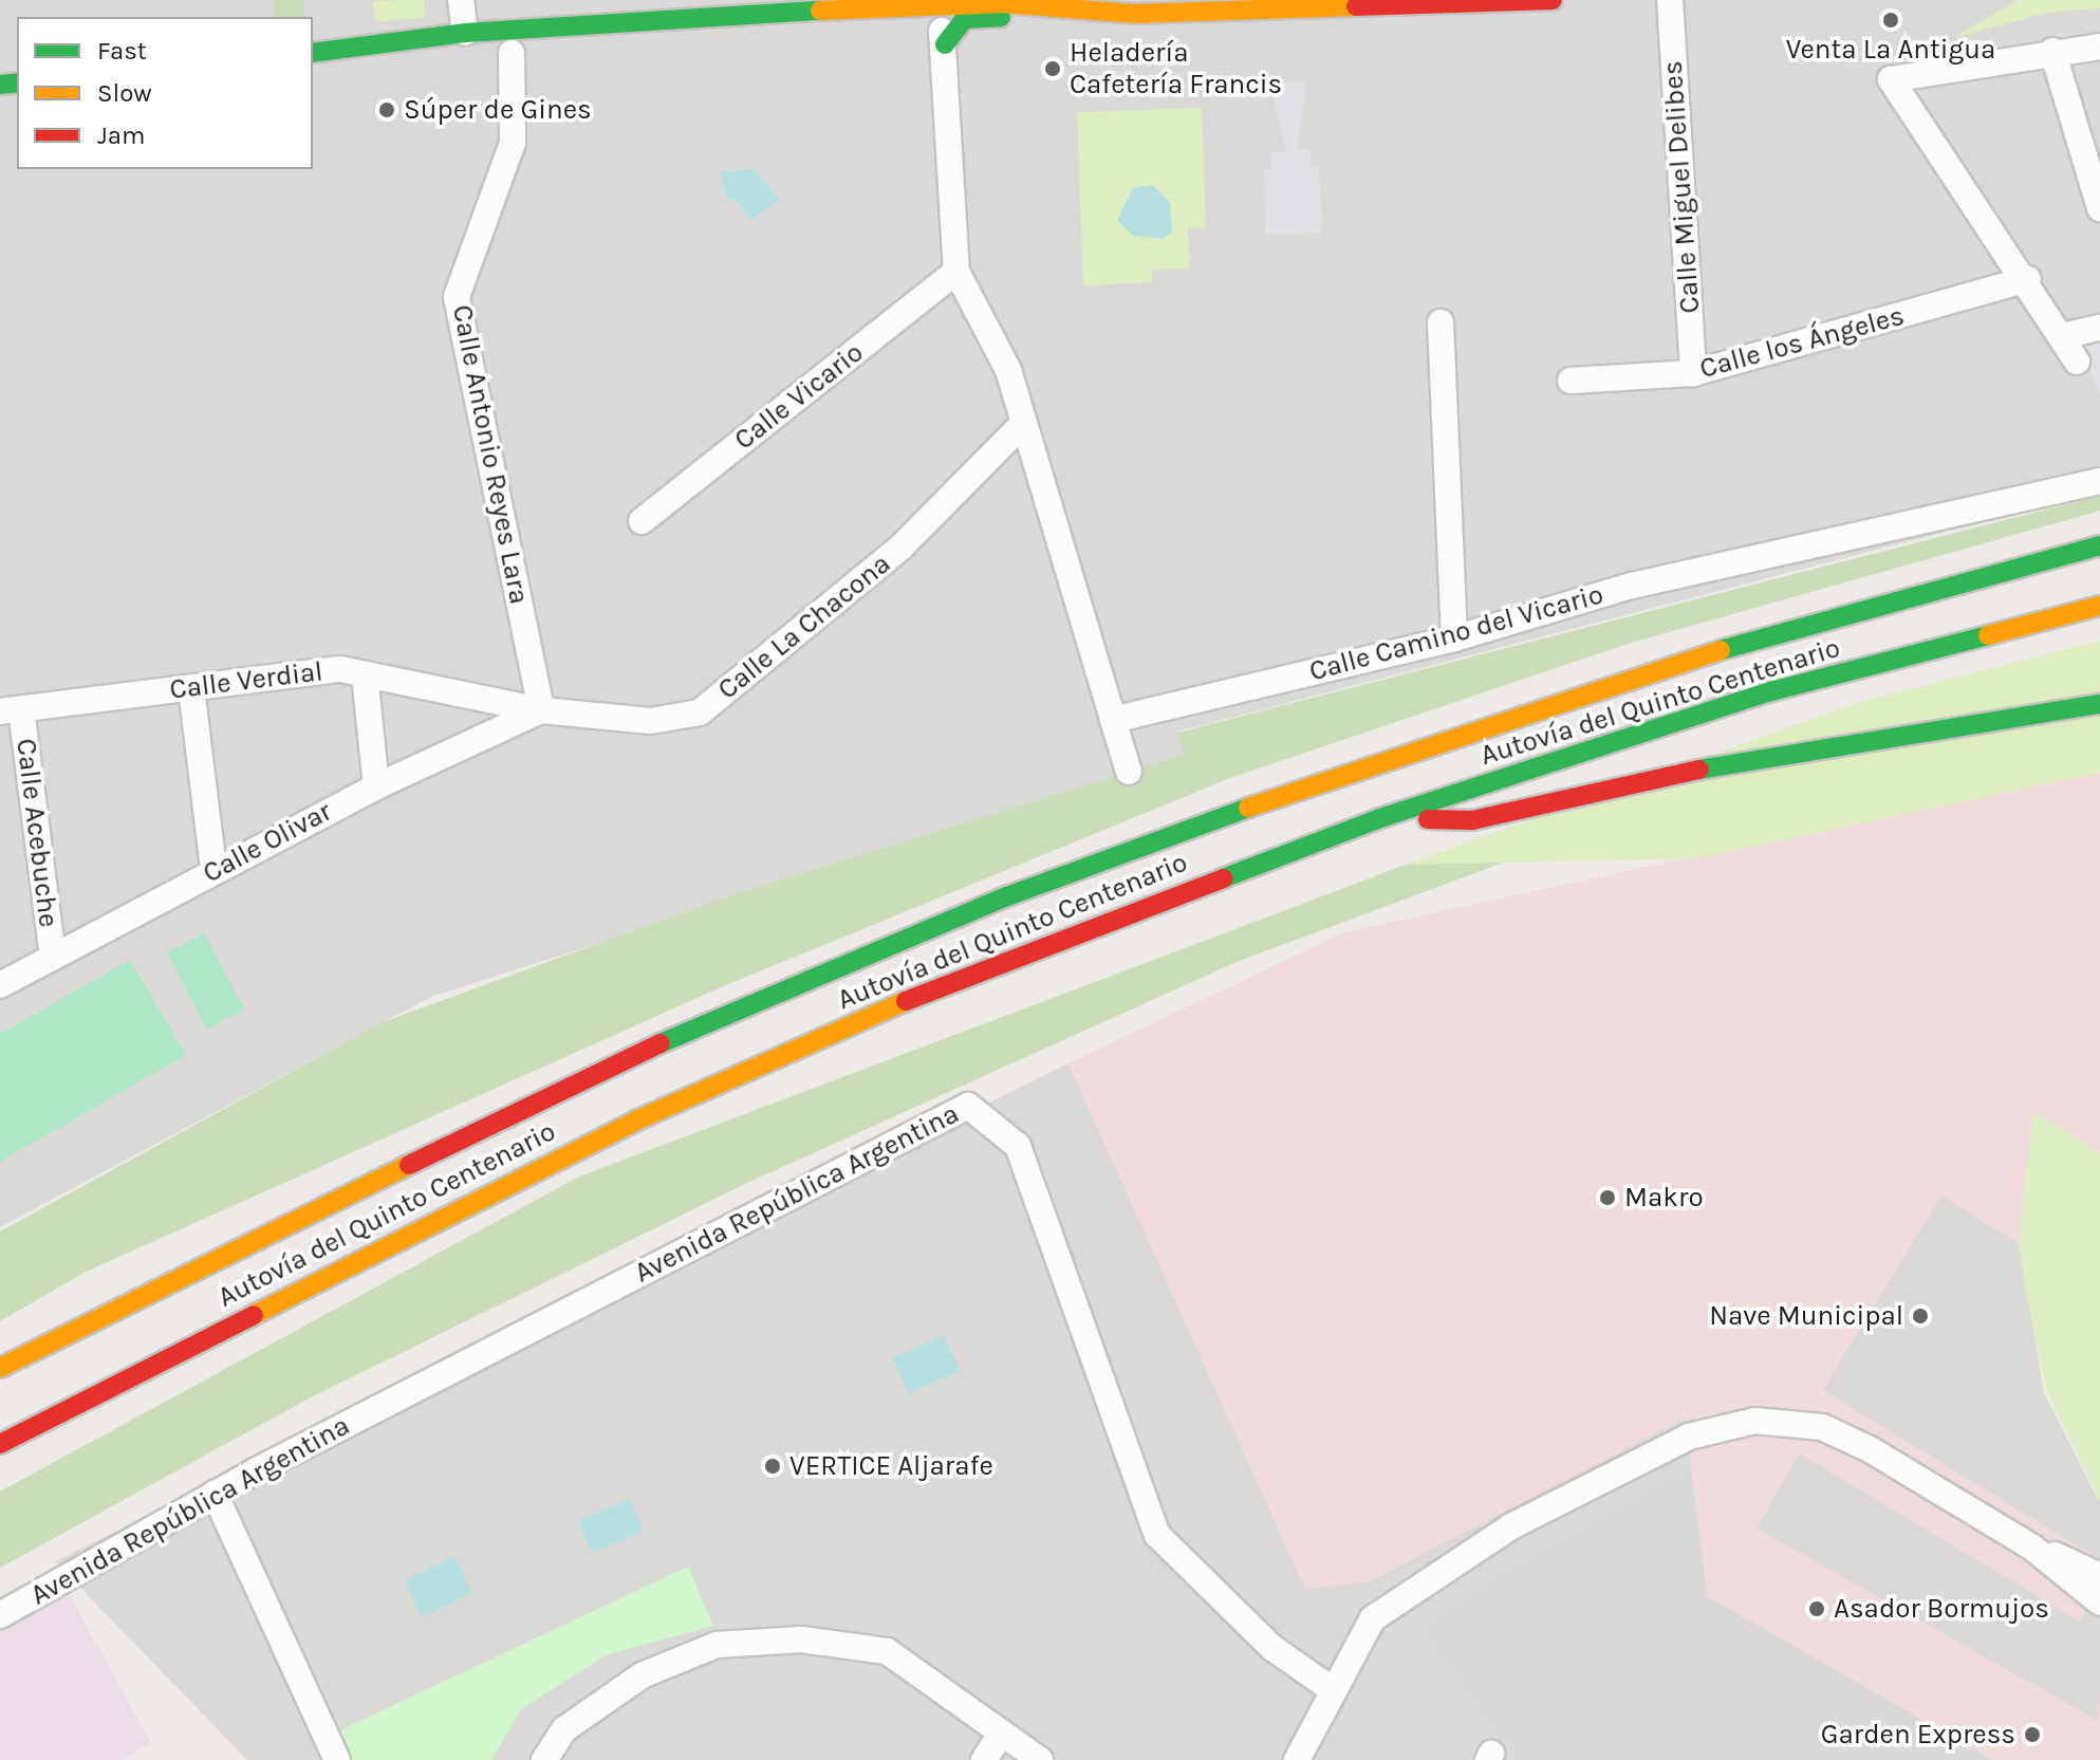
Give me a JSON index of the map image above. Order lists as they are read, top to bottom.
{
  "streets": {
    "main road": ["Autovía del Quinto Centenario"],
    "street": [
      "Calle Miguel Delibes",
      "Calle los Ángeles",
      "Calle Vicario",
      "Calle Antonio Reyes Lara",
      "Calle La Chacona",
      "Calle Camino del Vicario",
      "Calle Verdial",
      "Calle Acebuche",
      "Calle Olivar",
      "Avenida República Argentina"
    ]
  },
  "crossings": [
    ["Calle Miguel Delibes", "Calle los Ángeles"],
    ["Calle Antonio Reyes Lara", "Calle La Chacona"],
    ["Calle Antonio Reyes Lara", "Calle Verdial"],
    ["Calle Antonio Reyes Lara", "Calle Olivar"],
    ["Calle La Chacona", "Calle Verdial"],
    ["Calle La Chacona", "Calle Olivar"],
    ["Calle Verdial", "Calle Acebuche"],
    ["Calle Verdial", "Calle Olivar"],
    ["Calle Acebuche", "Calle Olivar"]
  ],
  "places": [
    "Venta La Antigua",
    "Heladería Cafetería Francis",
    "Súper de Gines",
    "Makro",
    "Nave Municipal",
    "VERTICE Aljarafe",
    "Asador Bormujos",
    "Garden Express"
  ],
  "legend": ["Fast", "Slow", "Jam"]
}
